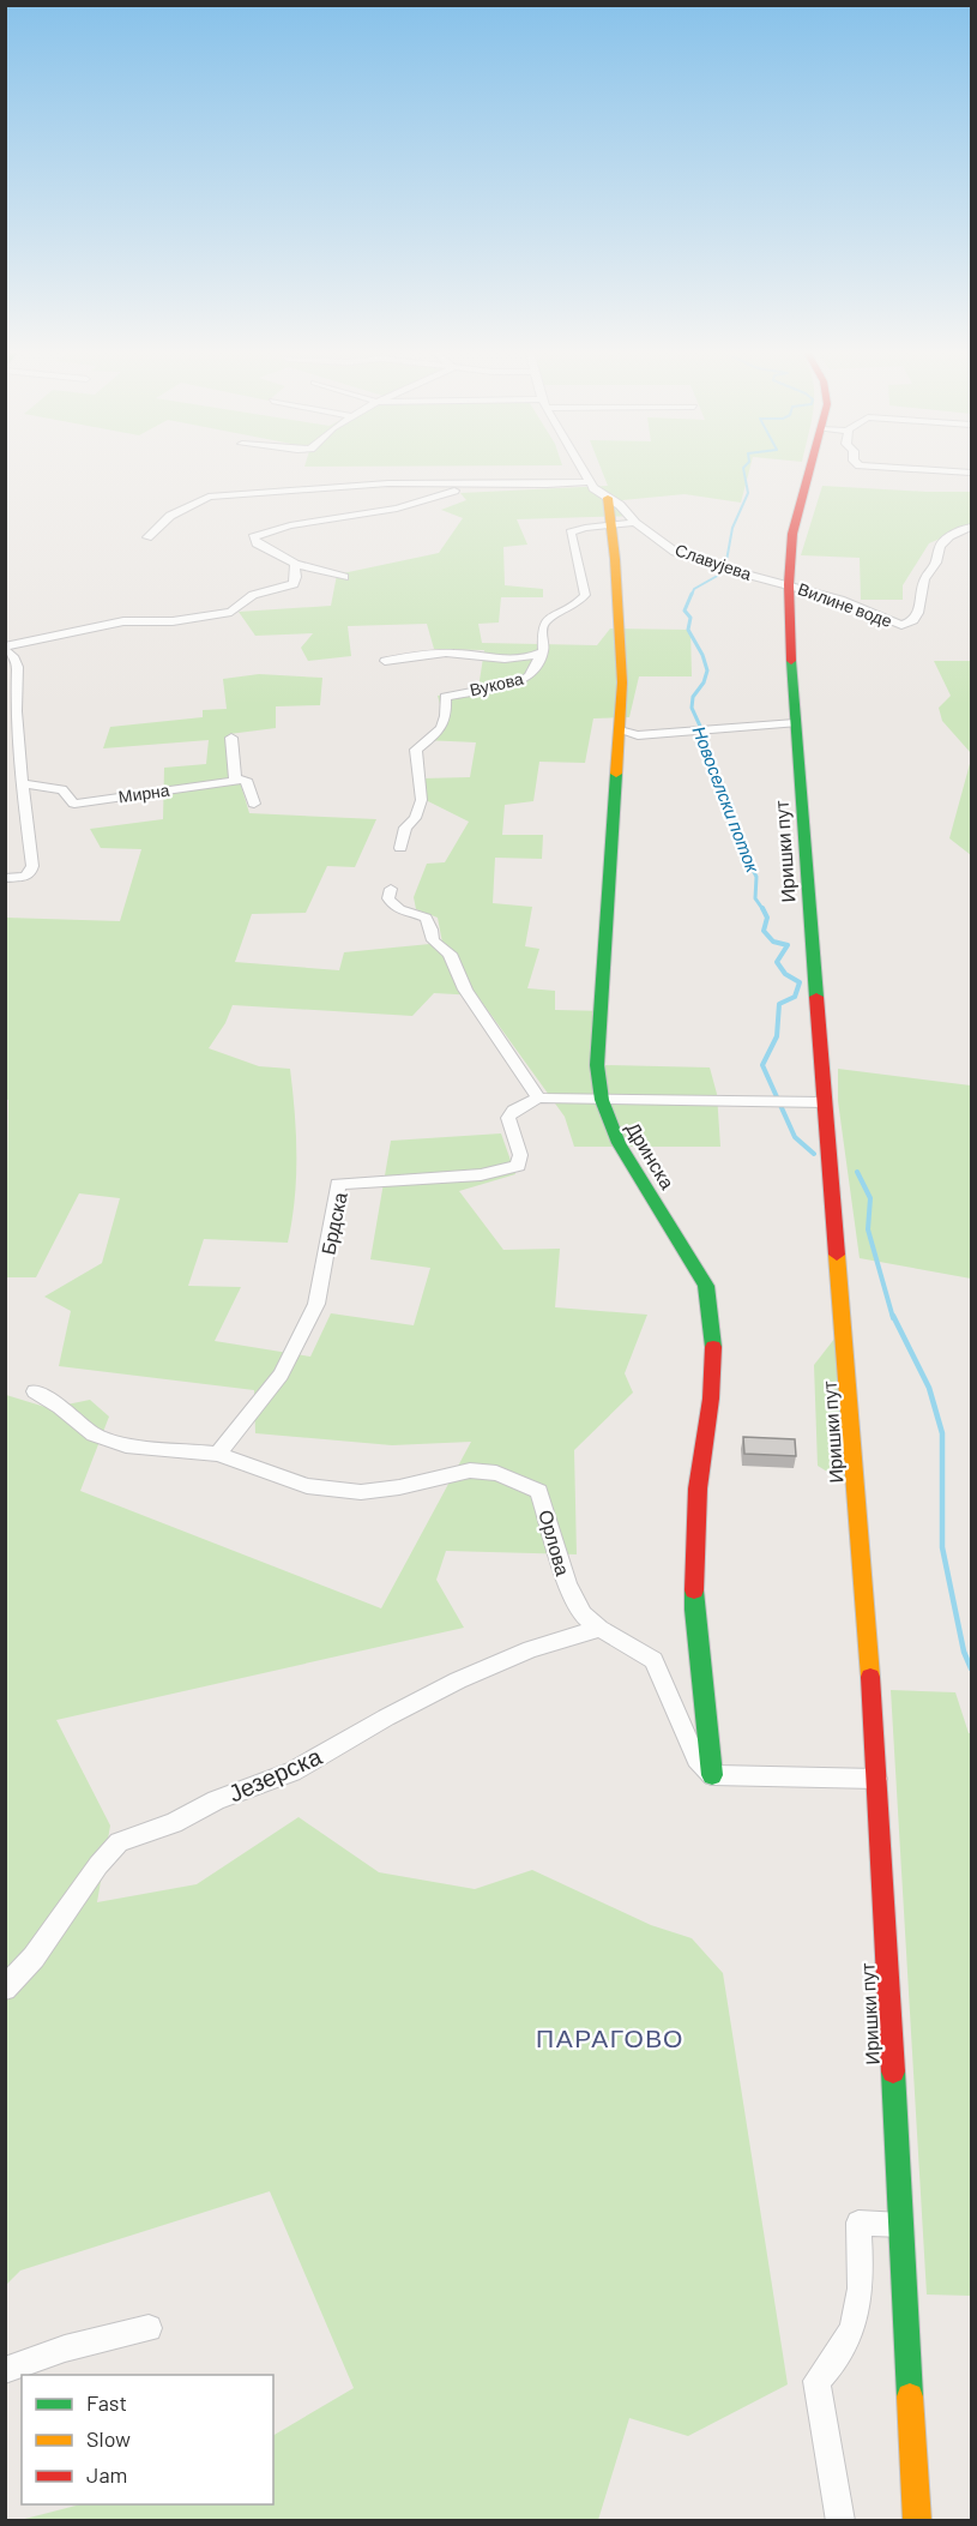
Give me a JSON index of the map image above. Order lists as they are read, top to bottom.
{
  "streets": {
    "main road": ["Иришки пут", "Дринска"],
    "street": [
      "Славујева",
      "Вилине воде",
      "Вукова",
      "Мирна",
      "Брдска",
      "Орлова",
      "Језерска"
    ]
  },
  "crossings": [
    ["Славујева", "Вилине воде"],
    ["Славујева", "Вукова"],
    ["Славујева", "Иришки пут"],
    ["Славујева", "Дринска"],
    ["Вилине воде", "Иришки пут"],
    ["Вукова", "Дринска"],
    ["Дринска", "Орлова"],
    ["Брдска", "Орлова"],
    ["Орлова", "Језерска"]
  ],
  "districts": ["ПАРАГОВО"],
  "water": ["Новоселски поток"],
  "legend": ["Fast", "Slow", "Jam"]
}
